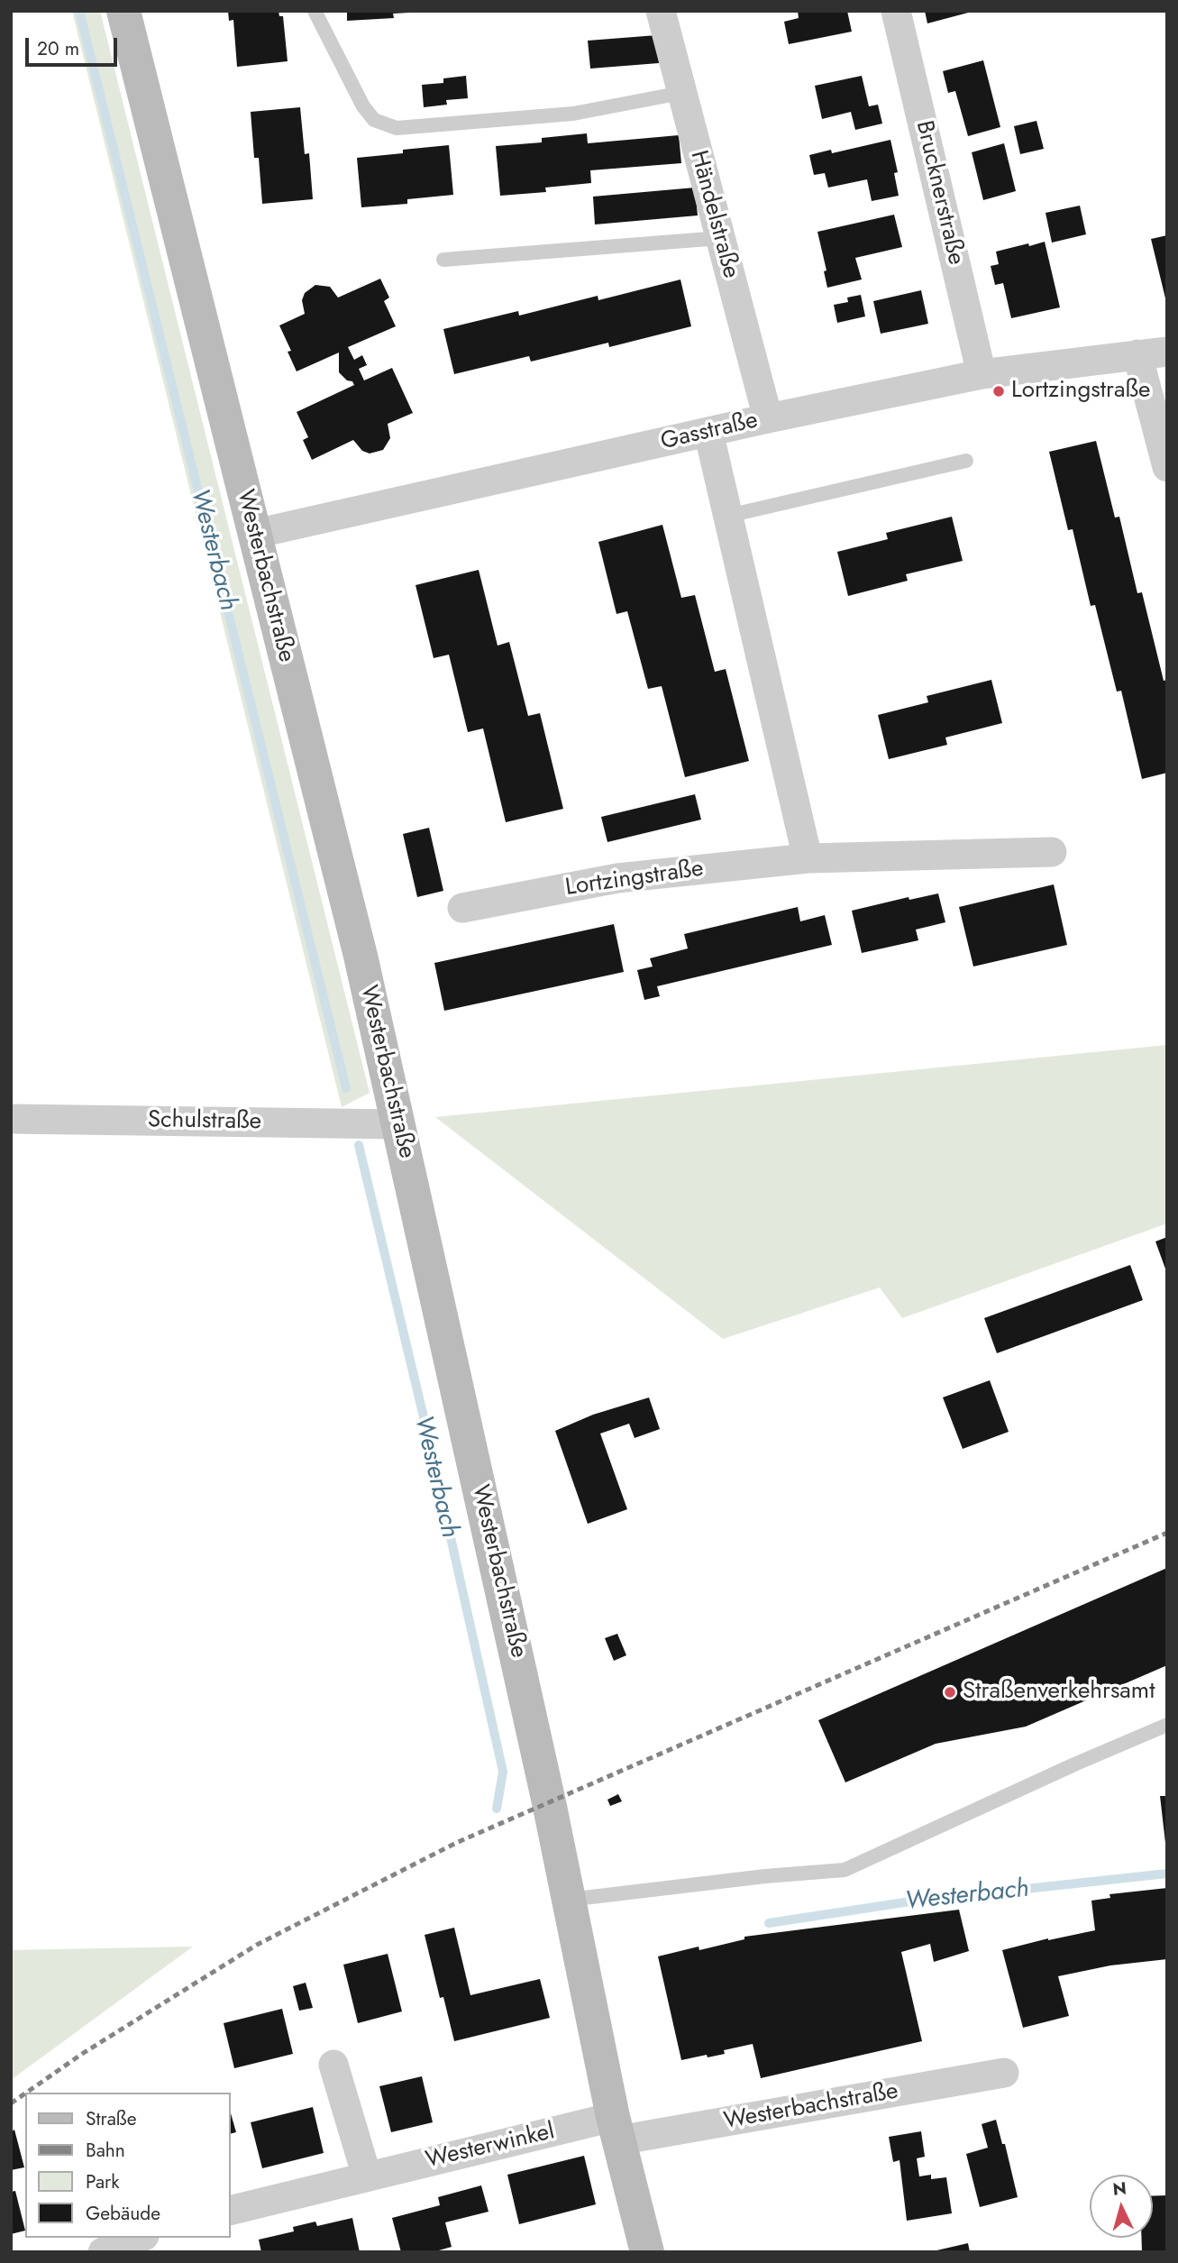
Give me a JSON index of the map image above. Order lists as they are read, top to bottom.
{
  "streets": {
    "main road": ["Westerbachstraße"],
    "street": [
      "Brucknerstraße",
      "Händelstraße",
      "Gasstraße",
      "Lortzingstraße",
      "Schulstraße",
      "Westerwinkel"
    ]
  },
  "crossings": [
    ["Brucknerstraße", "Gasstraße"],
    ["Händelstraße", "Gasstraße"],
    ["Gasstraße", "Westerbachstraße"],
    ["Westerbachstraße", "Schulstraße"],
    ["Westerbachstraße", "Westerwinkel"]
  ],
  "water": ["Westerbach"],
  "places": ["Lortzingstraße", "Straßenverkehrsamt"],
  "legend": [
    "Straße",
    "Bahn",
    "Park",
    "Gebäude"
  ],
  "scale_bar": "20 m",
  "north": "top"
}
